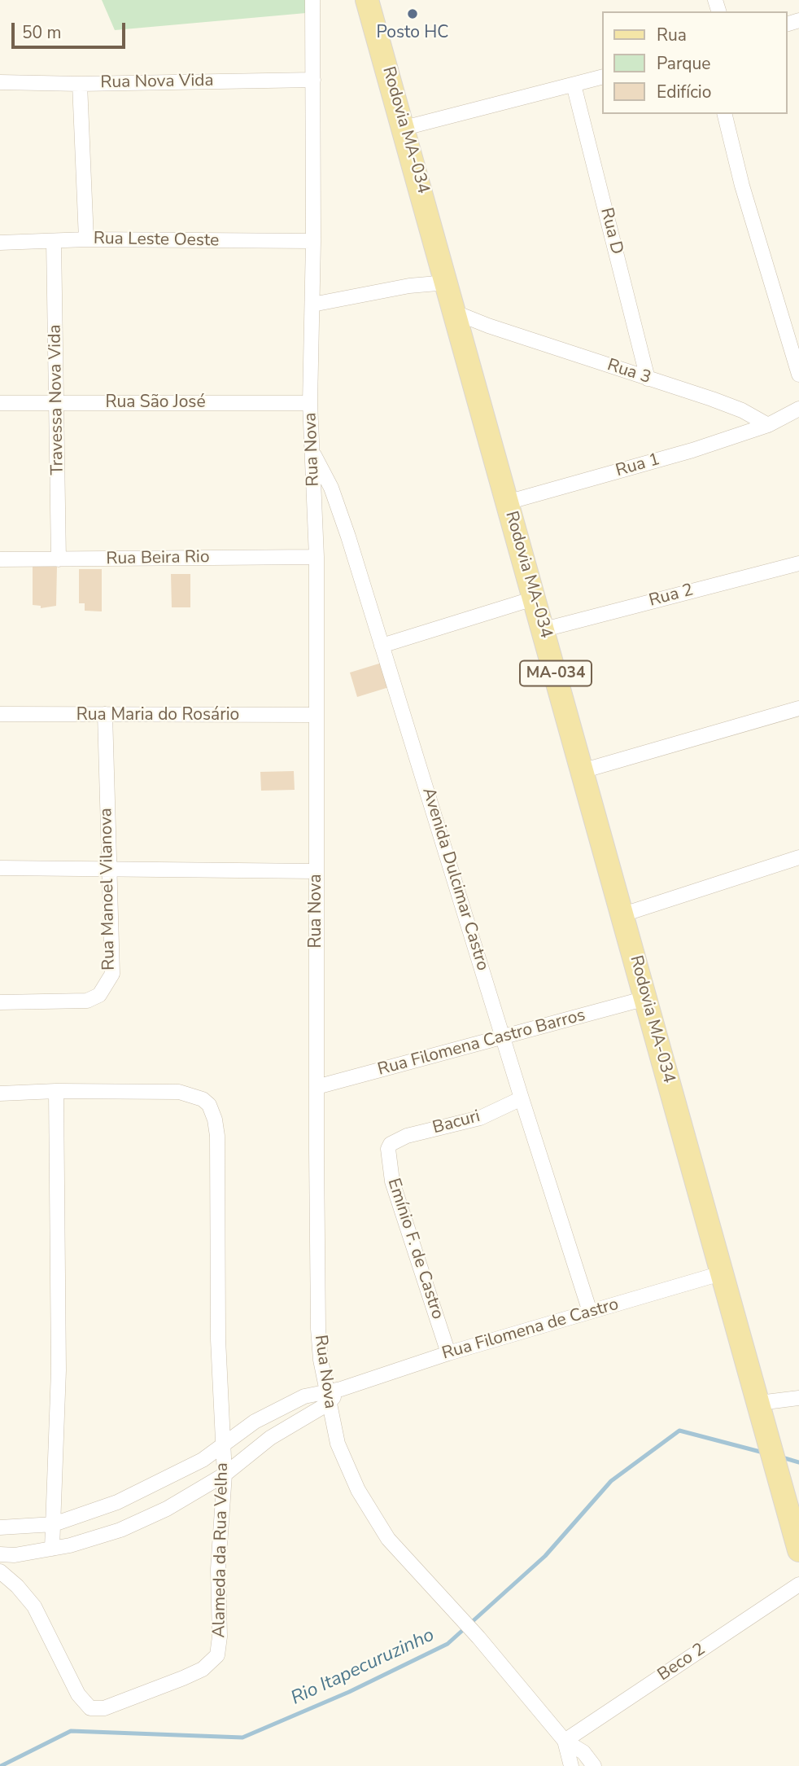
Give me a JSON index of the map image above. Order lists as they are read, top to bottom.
{
  "streets": {
    "main road": ["Rodovia MA-034", "MA-034"],
    "street": [
      "Rua Nova Vida",
      "Rua D",
      "Rua Leste Oeste",
      "Rua 3",
      "Travessa Nova Vida",
      "Rua São José",
      "Rua Nova",
      "Rua 1",
      "Rua Beira Rio",
      "Rua 2",
      "Rua Maria do Rosário",
      "Avenida Dulcimar Castro",
      "Rua Manoel Vilanova",
      "Rua Filomena Castro Barros",
      "Bacuri",
      "Emínio F. de Castro",
      "Rua Filomena de Castro",
      "Alameda da Rua Velha",
      "Beco 2"
    ]
  },
  "crossings": [
    ["Rua Nova Vida", "Rua Nova"],
    ["Rodovia MA-034", "Rua 3"],
    ["Rodovia MA-034", "Rua 1"],
    ["Rodovia MA-034", "Rua 2"],
    ["Rodovia MA-034", "MA-034"],
    ["Rodovia MA-034", "Rua Filomena Castro Barros"],
    ["Rodovia MA-034", "Rua Filomena de Castro"],
    ["Rua D", "Rua 3"],
    ["Rua Leste Oeste", "Travessa Nova Vida"],
    ["Rua Leste Oeste", "Rua Nova"],
    ["Rua 3", "Rua 1"],
    ["Travessa Nova Vida", "Rua São José"],
    ["Travessa Nova Vida", "Rua Beira Rio"],
    ["Rua São José", "Rua Nova"],
    ["Rua Nova", "Rua Beira Rio"],
    ["Rua Nova", "Rua Maria do Rosário"],
    ["Rua Nova", "Avenida Dulcimar Castro"],
    ["Rua Nova", "Rua Filomena Castro Barros"],
    ["Rua Nova", "Alameda da Rua Velha"],
    ["Rua Nova", "Beco 2"],
    ["Rua Maria do Rosário", "Rua Manoel Vilanova"],
    ["Avenida Dulcimar Castro", "Rua Filomena Castro Barros"],
    ["Avenida Dulcimar Castro", "Bacuri"],
    ["Avenida Dulcimar Castro", "Rua Filomena de Castro"],
    ["Bacuri", "Emínio F. de Castro"],
    ["Emínio F. de Castro", "Rua Filomena de Castro"],
    ["Rua Filomena de Castro", "Alameda da Rua Velha"]
  ],
  "water": ["Rio Itapecuruzinho"],
  "places": ["Posto HC"],
  "legend": ["Rua", "Parque", "Edifício"],
  "scale_bar": "50 m"
}
